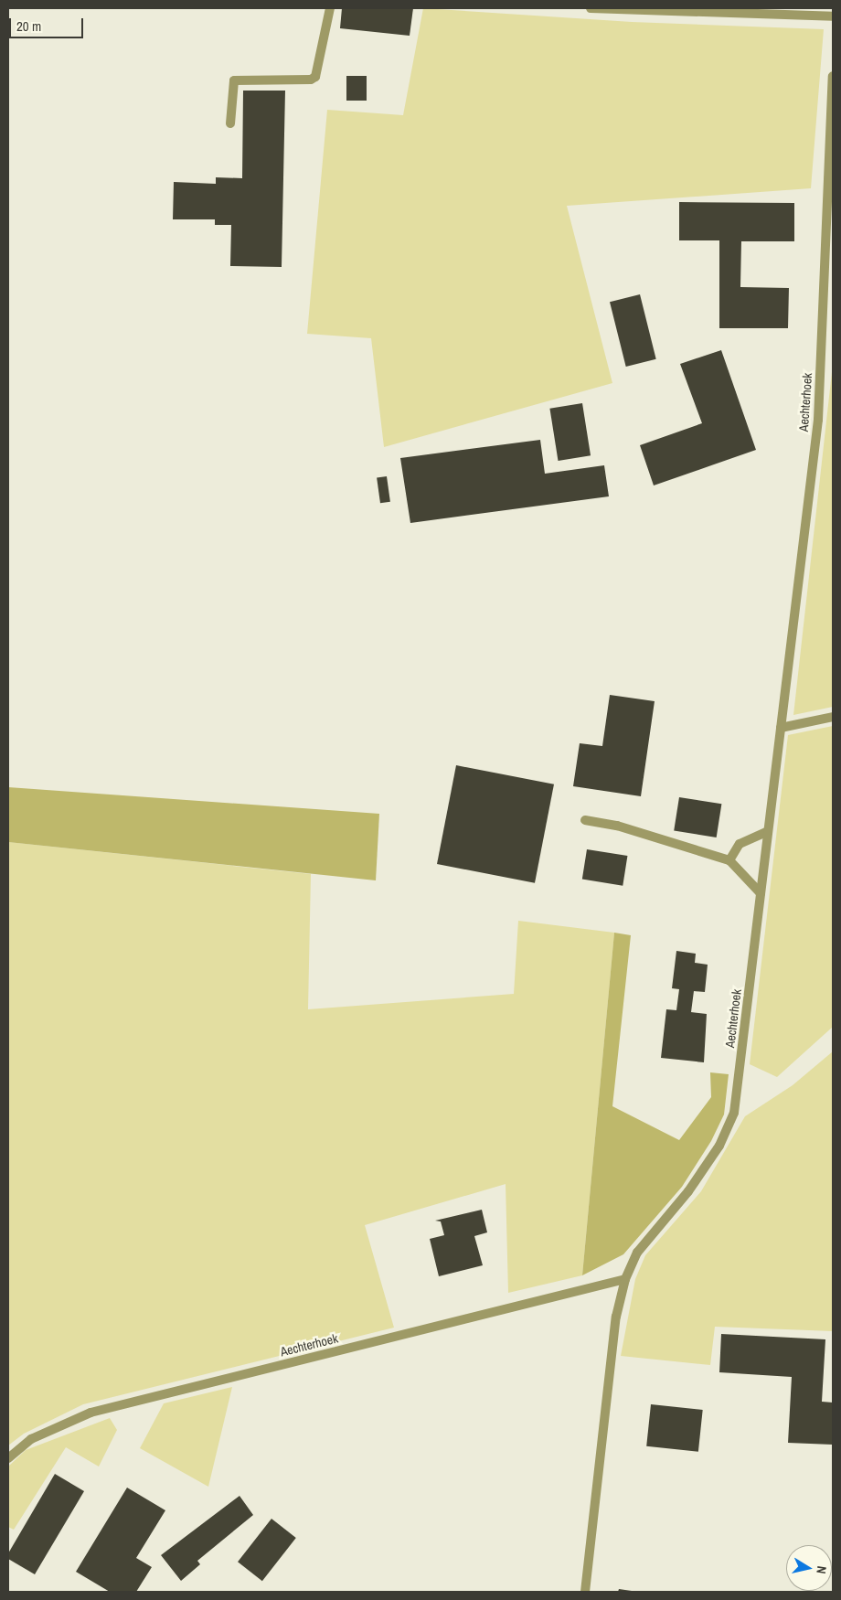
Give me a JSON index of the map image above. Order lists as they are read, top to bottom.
{
  "streets": {
    "street": ["Aechterhoek"]
  },
  "scale_bar": "20 m",
  "north": "right"
}
